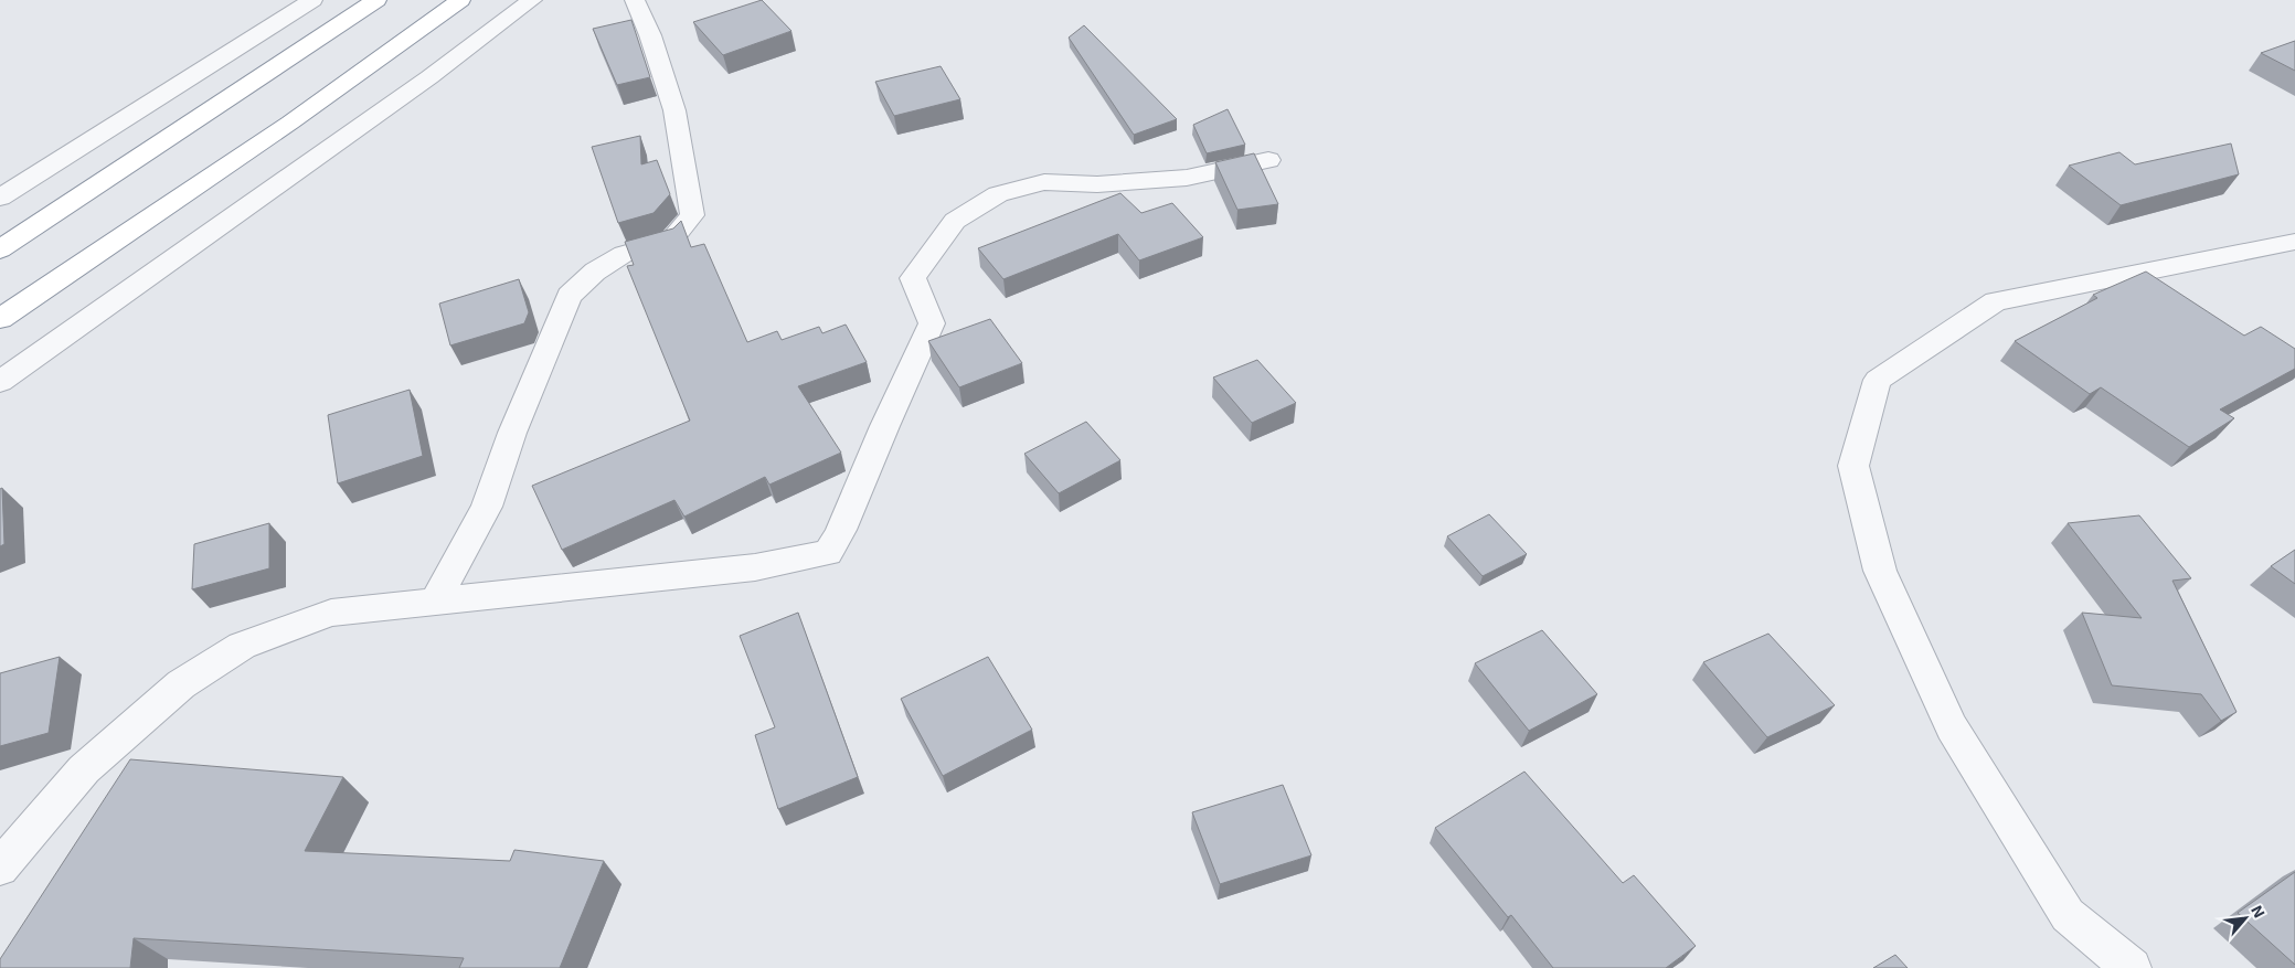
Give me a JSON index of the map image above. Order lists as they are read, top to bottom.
{
  "north": "top right"
}
